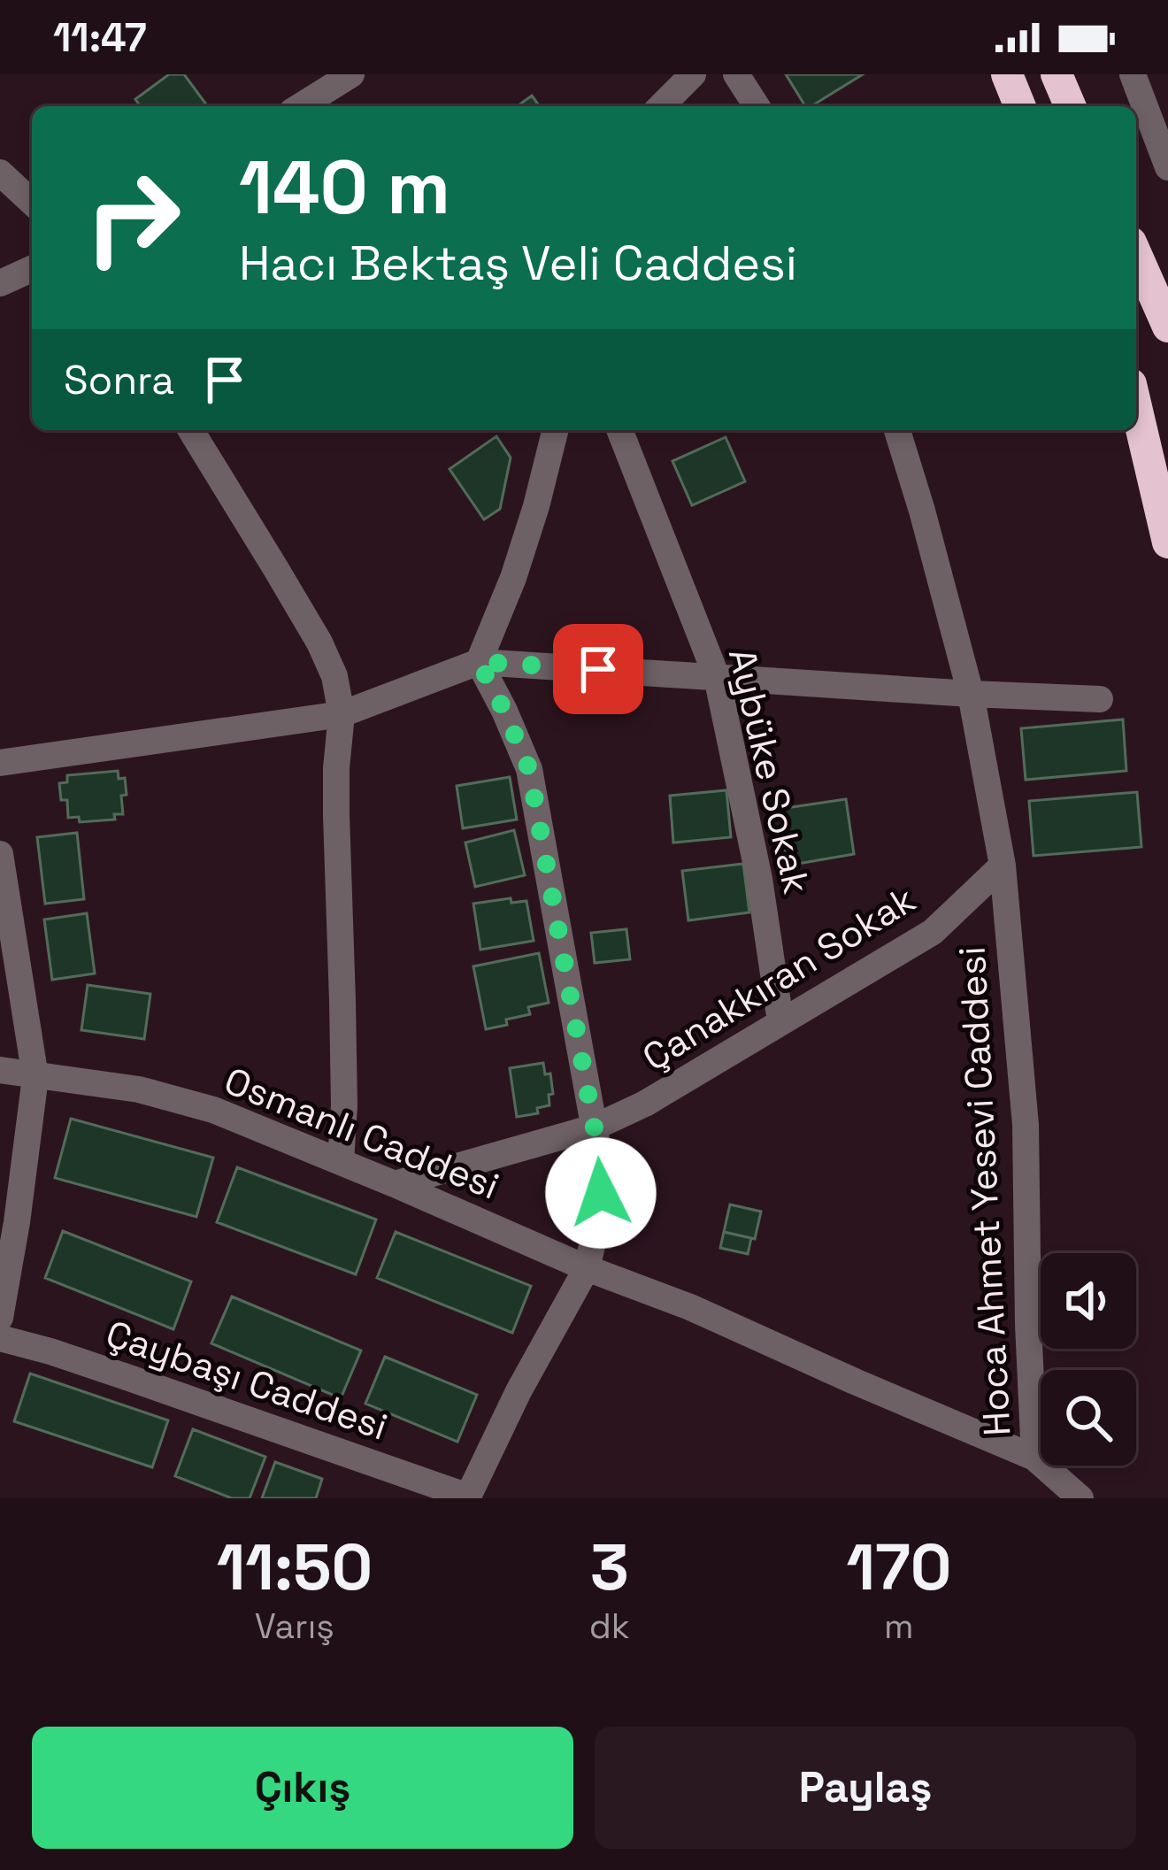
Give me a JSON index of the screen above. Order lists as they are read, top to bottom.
{
  "streets": {
    "street": [
      "Aybüke Sokak",
      "Çanakkıran Sokak",
      "Osmanlı Caddesi",
      "Hoca Ahmet Yesevi Caddesi",
      "Çaybaşı Caddesi"
    ]
  },
  "crossings": [
    ["Aybüke Sokak", "Çanakkıran Sokak"],
    ["Çanakkıran Sokak", "Osmanlı Caddesi"],
    ["Çanakkıran Sokak", "Hoca Ahmet Yesevi Caddesi"],
    ["Osmanlı Caddesi", "Hoca Ahmet Yesevi Caddesi"]
  ],
  "page": {
    "status": "11:47",
    "turn": ["140 m", "Hacı Bektaş Veli Caddesi"],
    "then": "Sonra",
    "eta": [
      "11:50",
      "Varış",
      "3",
      "dk",
      "170",
      "m"
    ],
    "buttons": ["Çıkış", "Paylaş"]
  }
}
